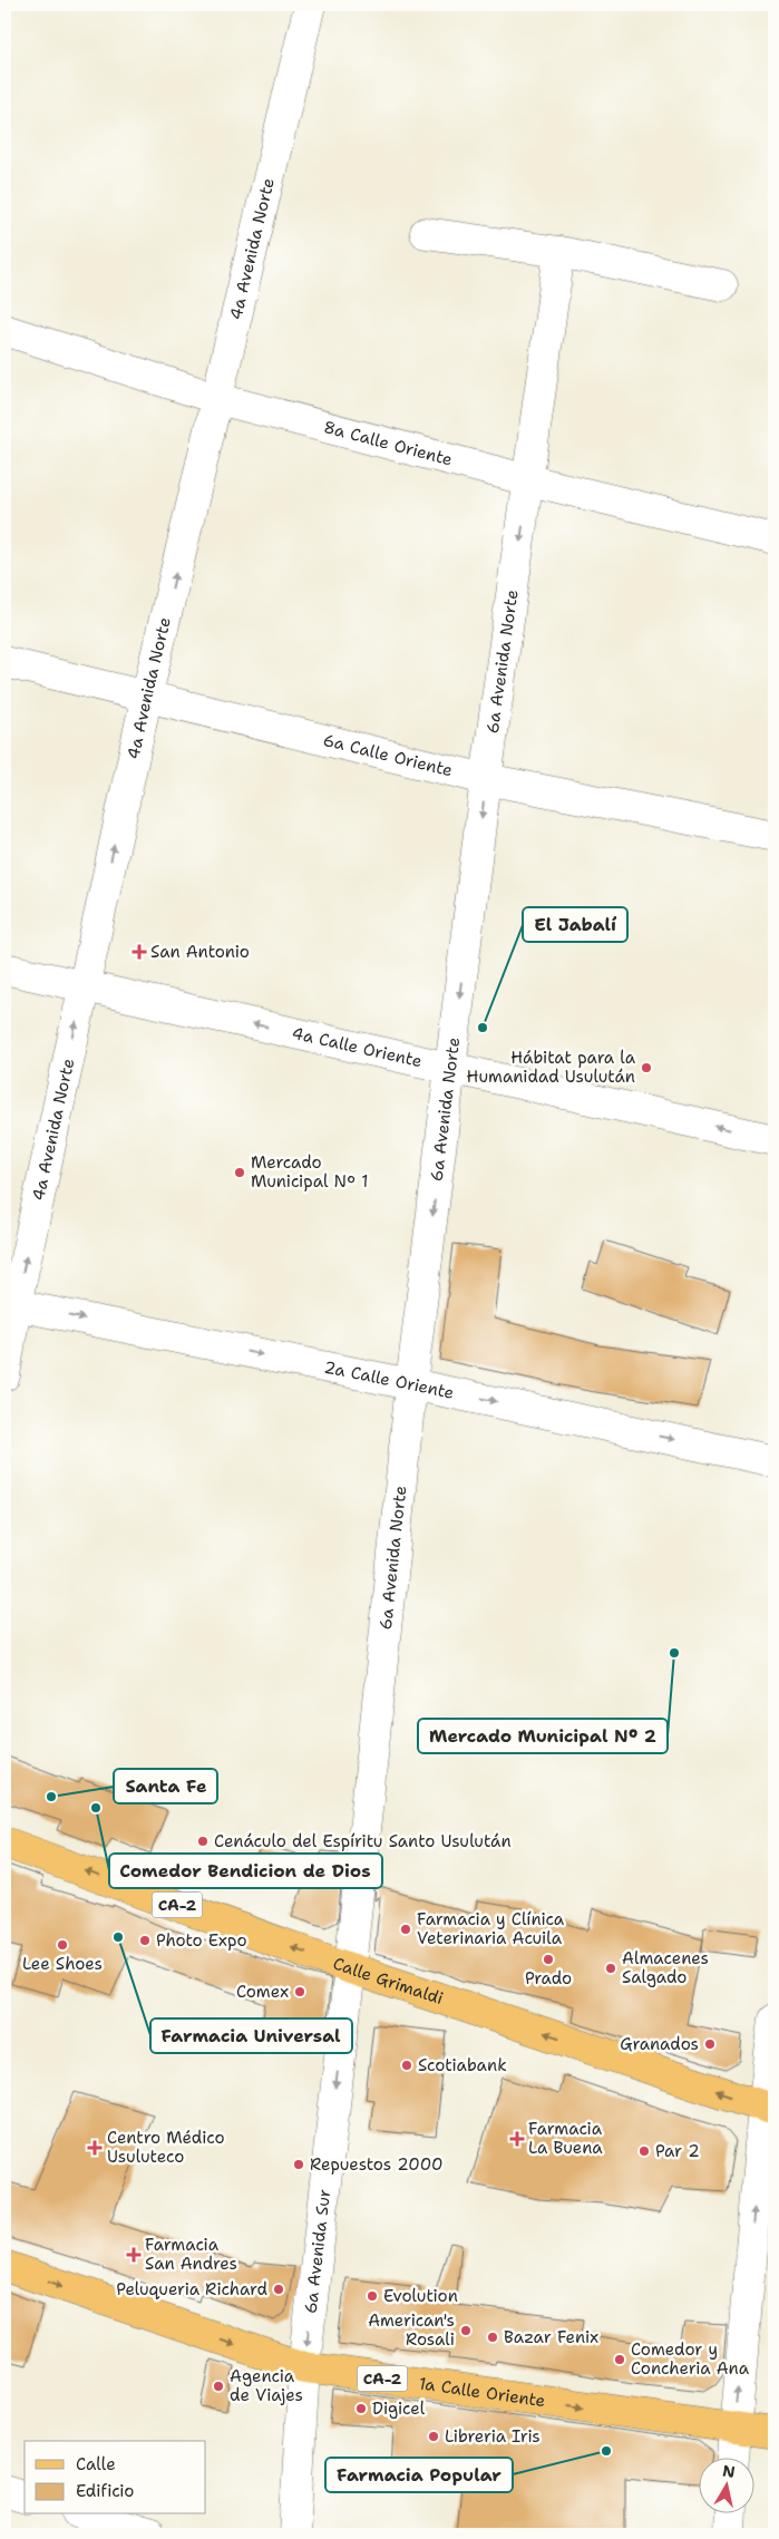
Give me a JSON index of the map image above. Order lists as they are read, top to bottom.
{
  "streets": {
    "main road": ["CA-2", "Calle Grimaldi", "1a Calle Oriente"],
    "street": [
      "4a Avenida Norte",
      "8a Calle Oriente",
      "6a Avenida Norte",
      "6a Calle Oriente",
      "4a Calle Oriente",
      "2a Calle Oriente",
      "6a Avenida Sur"
    ]
  },
  "crossings": [
    ["4a Avenida Norte", "8a Calle Oriente"],
    ["4a Avenida Norte", "6a Calle Oriente"],
    ["4a Avenida Norte", "4a Calle Oriente"],
    ["4a Avenida Norte", "2a Calle Oriente"],
    ["8a Calle Oriente", "6a Avenida Norte"],
    ["6a Avenida Norte", "6a Calle Oriente"],
    ["6a Avenida Norte", "4a Calle Oriente"],
    ["6a Avenida Norte", "2a Calle Oriente"],
    ["6a Avenida Norte", "Calle Grimaldi"],
    ["6a Avenida Norte", "6a Avenida Sur"],
    ["Calle Grimaldi", "6a Avenida Sur"],
    ["6a Avenida Sur", "1a Calle Oriente"]
  ],
  "one_way": [
    "4a Avenida Norte",
    "6a Avenida Norte",
    "4a Calle Oriente",
    "2a Calle Oriente",
    "Calle Grimaldi",
    "6a Avenida Sur",
    "1a Calle Oriente"
  ],
  "places": {
    "health": [
      "San Antonio",
      "Farmacia La Buena",
      "Centro Médico Usuluteco",
      "Farmacia San Andres"
    ],
    "other": [
      "El Jabalí",
      "Hábitat para la Humanidad Usulután",
      "Mercado Municipal Nº 1",
      "Mercado Municipal Nº 2",
      "Santa Fe",
      "Comedor Bendicion de Dios",
      "Cenáculo del Espíritu Santo Usulután",
      "Farmacia y Clínica Veterinaria Acuila",
      "Farmacia Universal",
      "Photo Expo",
      "Lee Shoes",
      "Prado",
      "Almacenes Salgado",
      "Comex",
      "Granados",
      "Scotiabank",
      "Par 2",
      "Repuestos 2000",
      "Peluqueria Richard",
      "Evolution",
      "American's Rosali",
      "Bazar Fenix",
      "Comedor y Concheria Ana",
      "Agencia de Viajes",
      "Digicel",
      "Libreria Iris",
      "Farmacia Popular"
    ]
  },
  "legend": ["Calle", "Edificio"],
  "north": "top"
}
